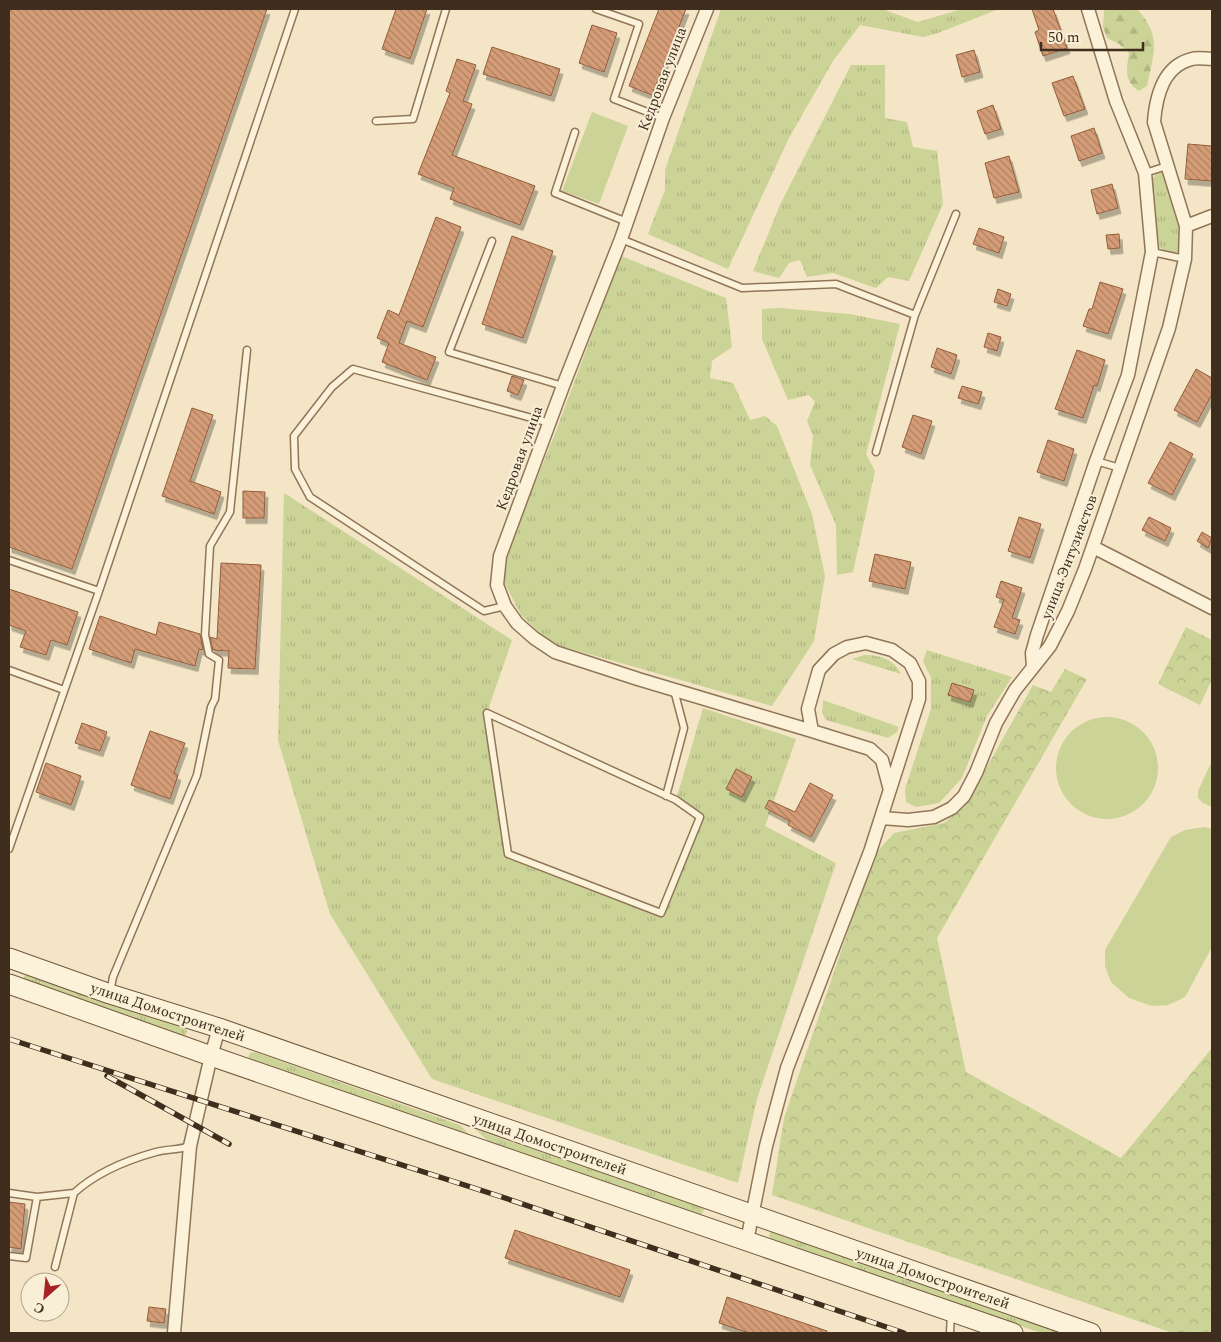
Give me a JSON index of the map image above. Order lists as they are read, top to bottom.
{
  "streets": {
    "main road": ["улица Домостроителей"],
    "street": ["Кедровая улица", "улица Энтузиастов"]
  },
  "scale_bar": "50 m",
  "north": "bottom left"
}
